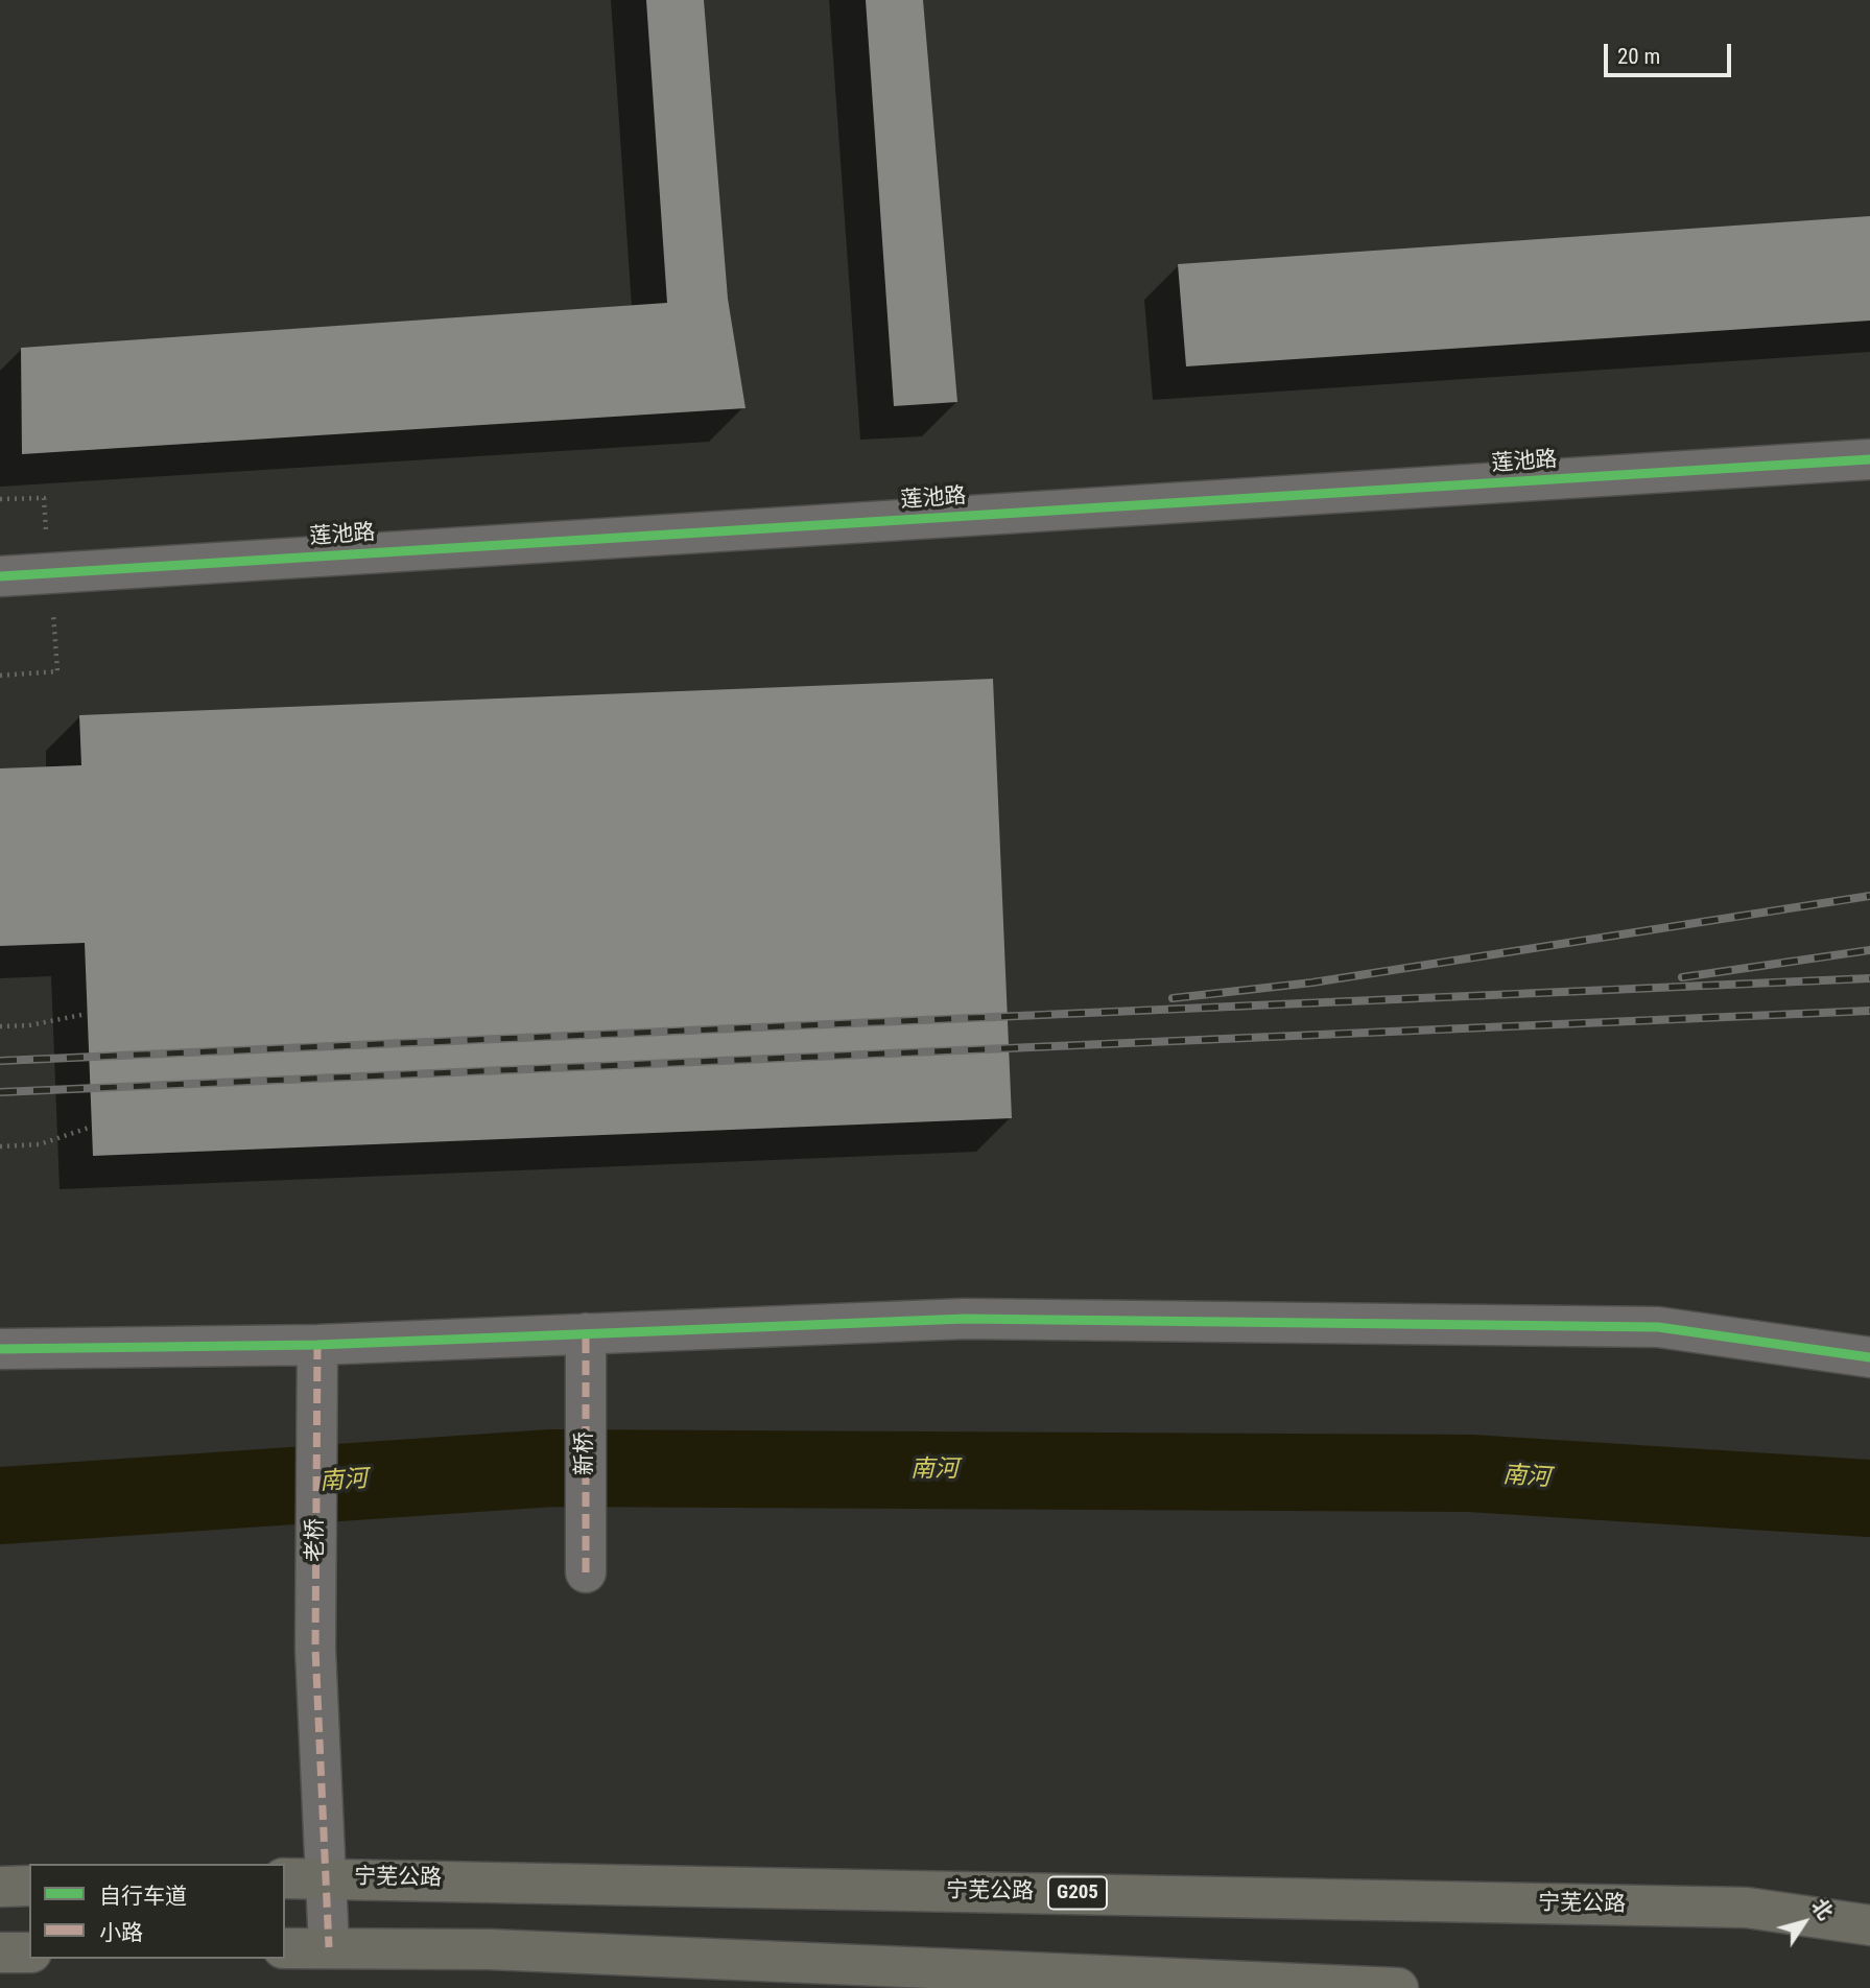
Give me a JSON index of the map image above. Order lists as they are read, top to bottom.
{
  "streets": {
    "highway": ["宁芜公路", "G205"],
    "street": ["莲池路", "新桥", "老桥"]
  },
  "crossings": [
    ["老桥", "宁芜公路"]
  ],
  "water": ["南河"],
  "legend": ["自行车道", "小路"],
  "scale_bar": "20 m",
  "north": "top right"
}
